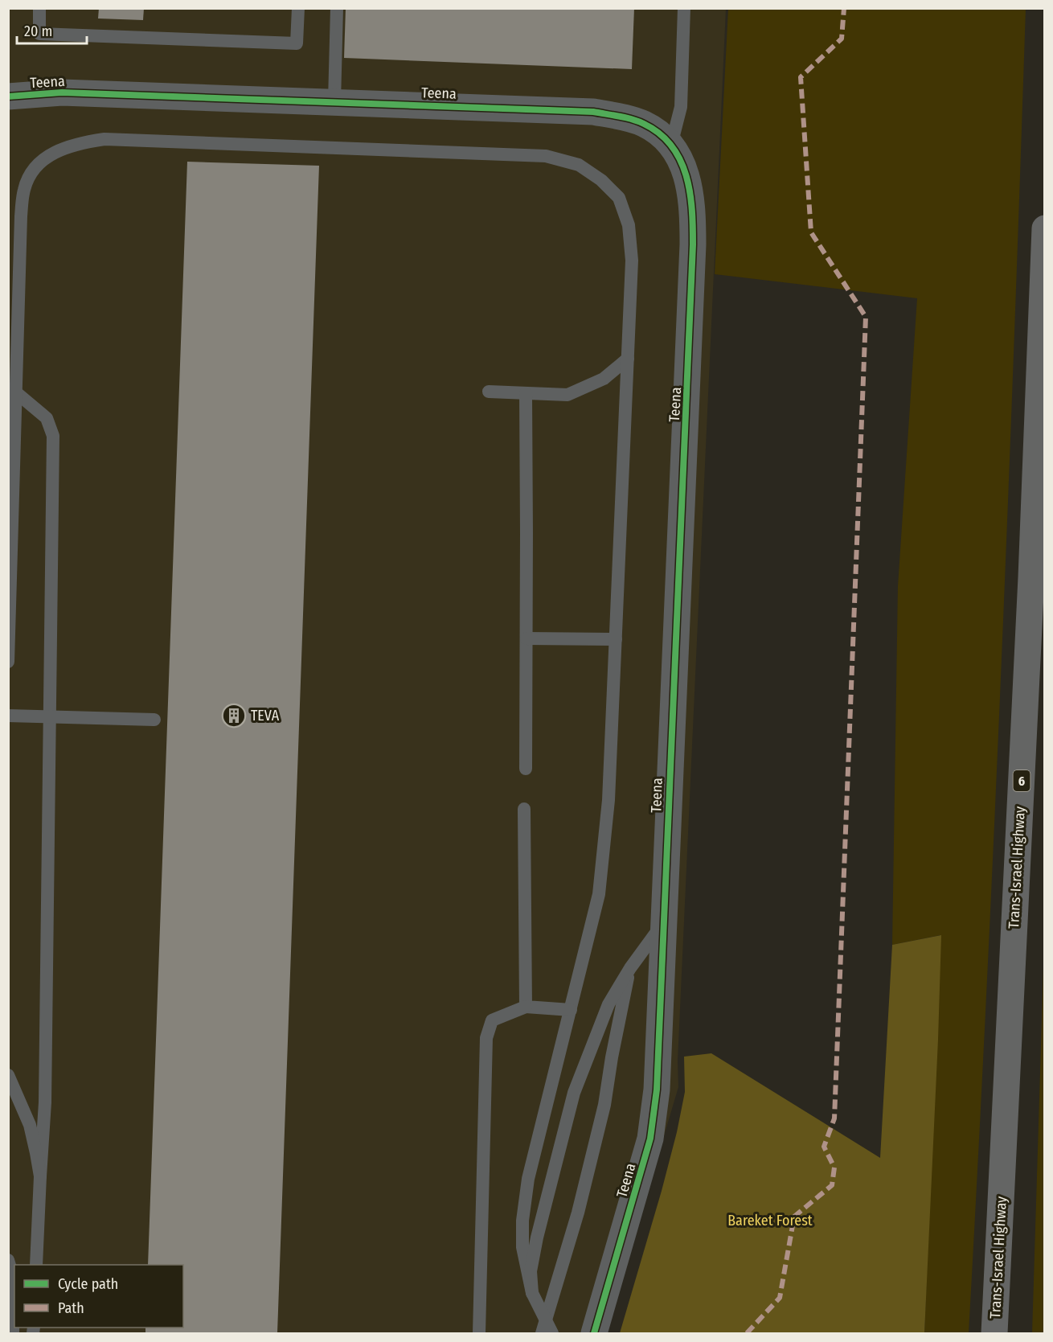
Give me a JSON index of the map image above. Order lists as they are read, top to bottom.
{
  "streets": {
    "highway": ["6", "Trans-Israel Highway"],
    "street": ["Teena"]
  },
  "parks": ["Bareket Forest"],
  "places": {
    "building": ["TEVA"]
  },
  "legend": ["Cycle path", "Path"],
  "scale_bar": "20 m"
}
